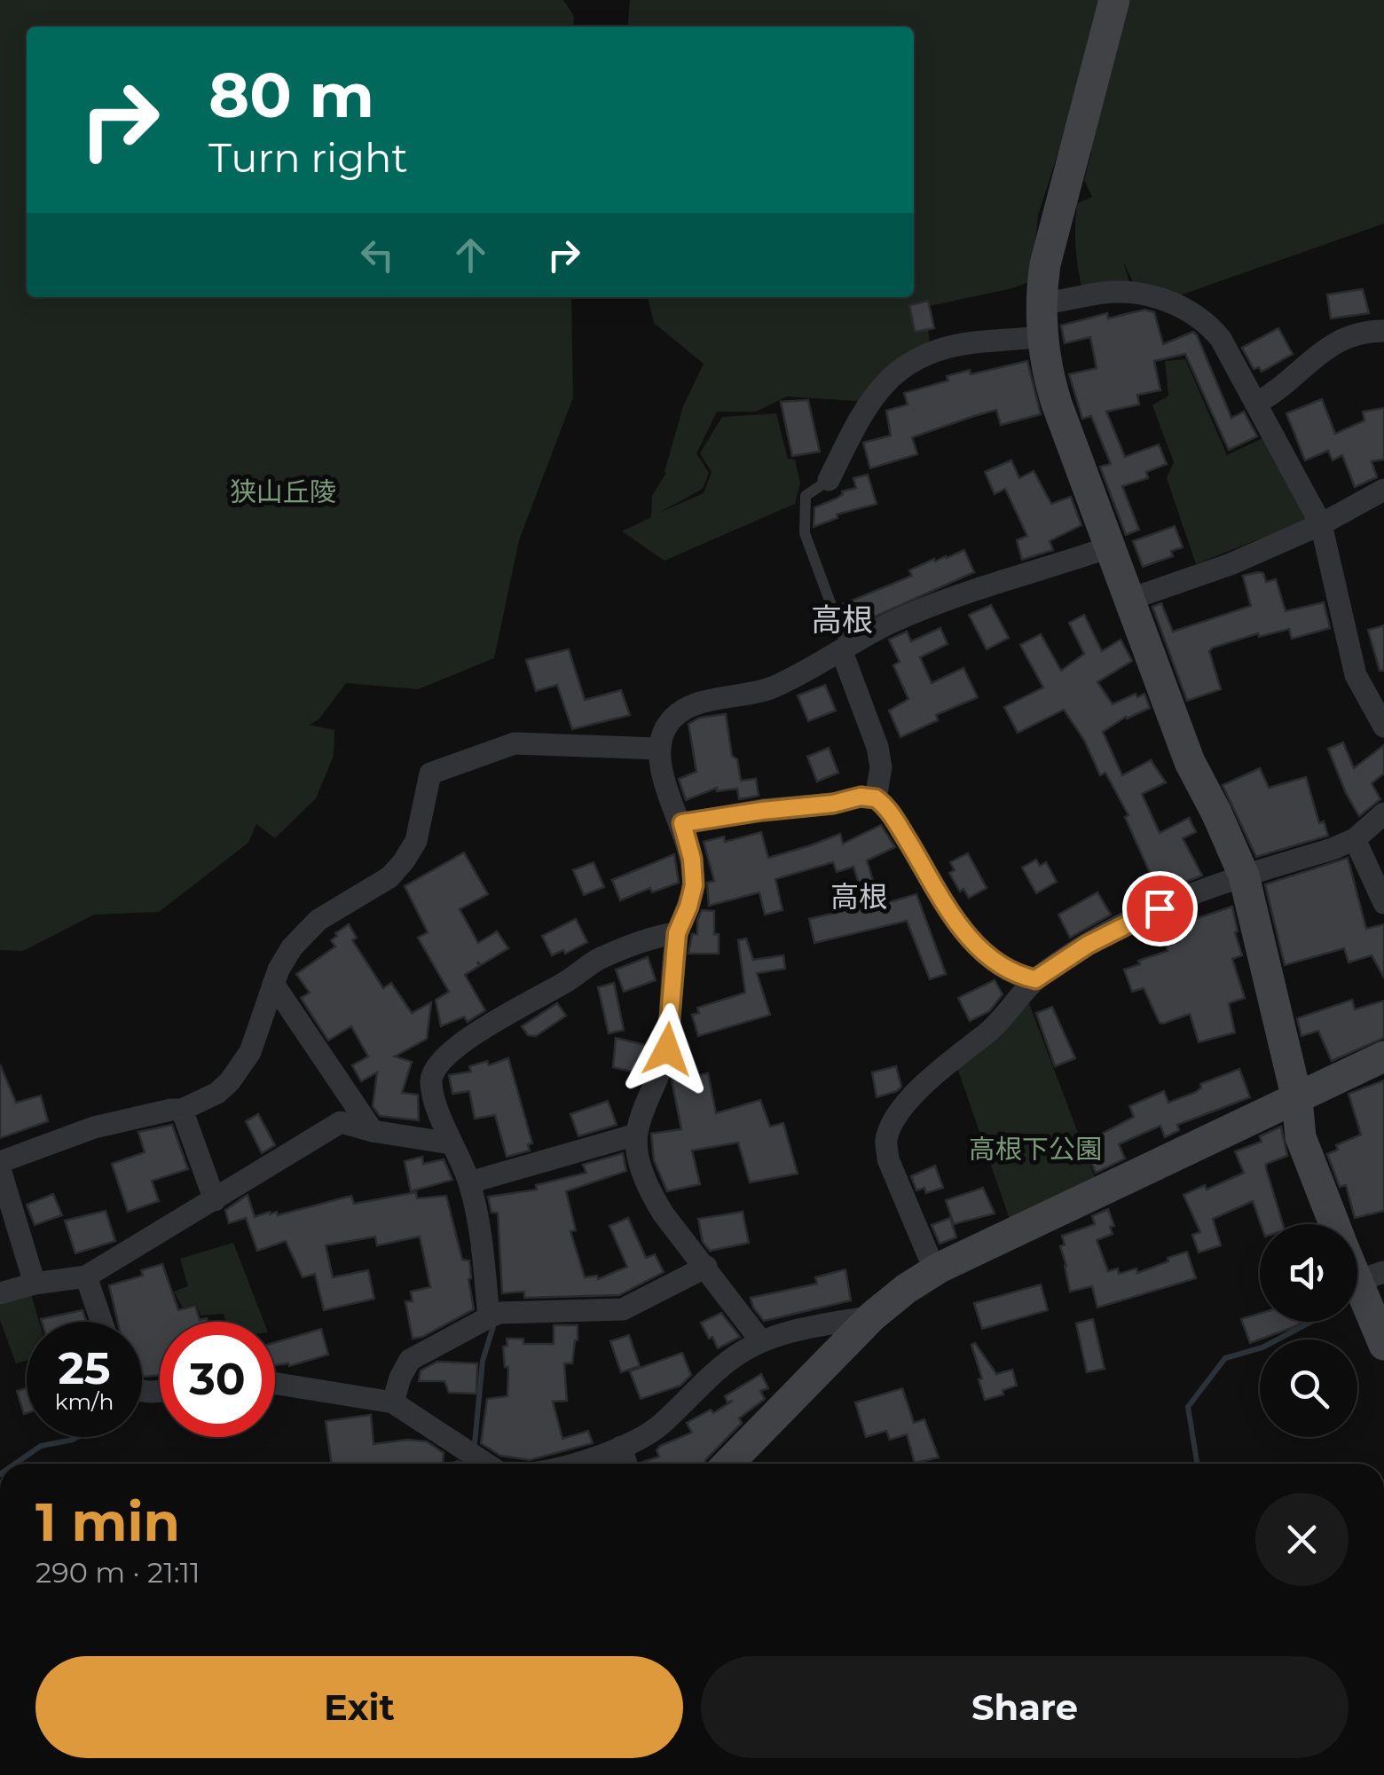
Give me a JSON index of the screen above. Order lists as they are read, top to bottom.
{
  "districts": ["高根", "高根"],
  "parks": ["狭山丘陵", "高根下公園"],
  "page": {
    "turn": ["80 m", "Turn right"],
    "speed": "25 km/h",
    "limit": "30",
    "heading": ["1 min", "290 m · 21:11"],
    "buttons": ["Exit", "Share"]
  }
}
